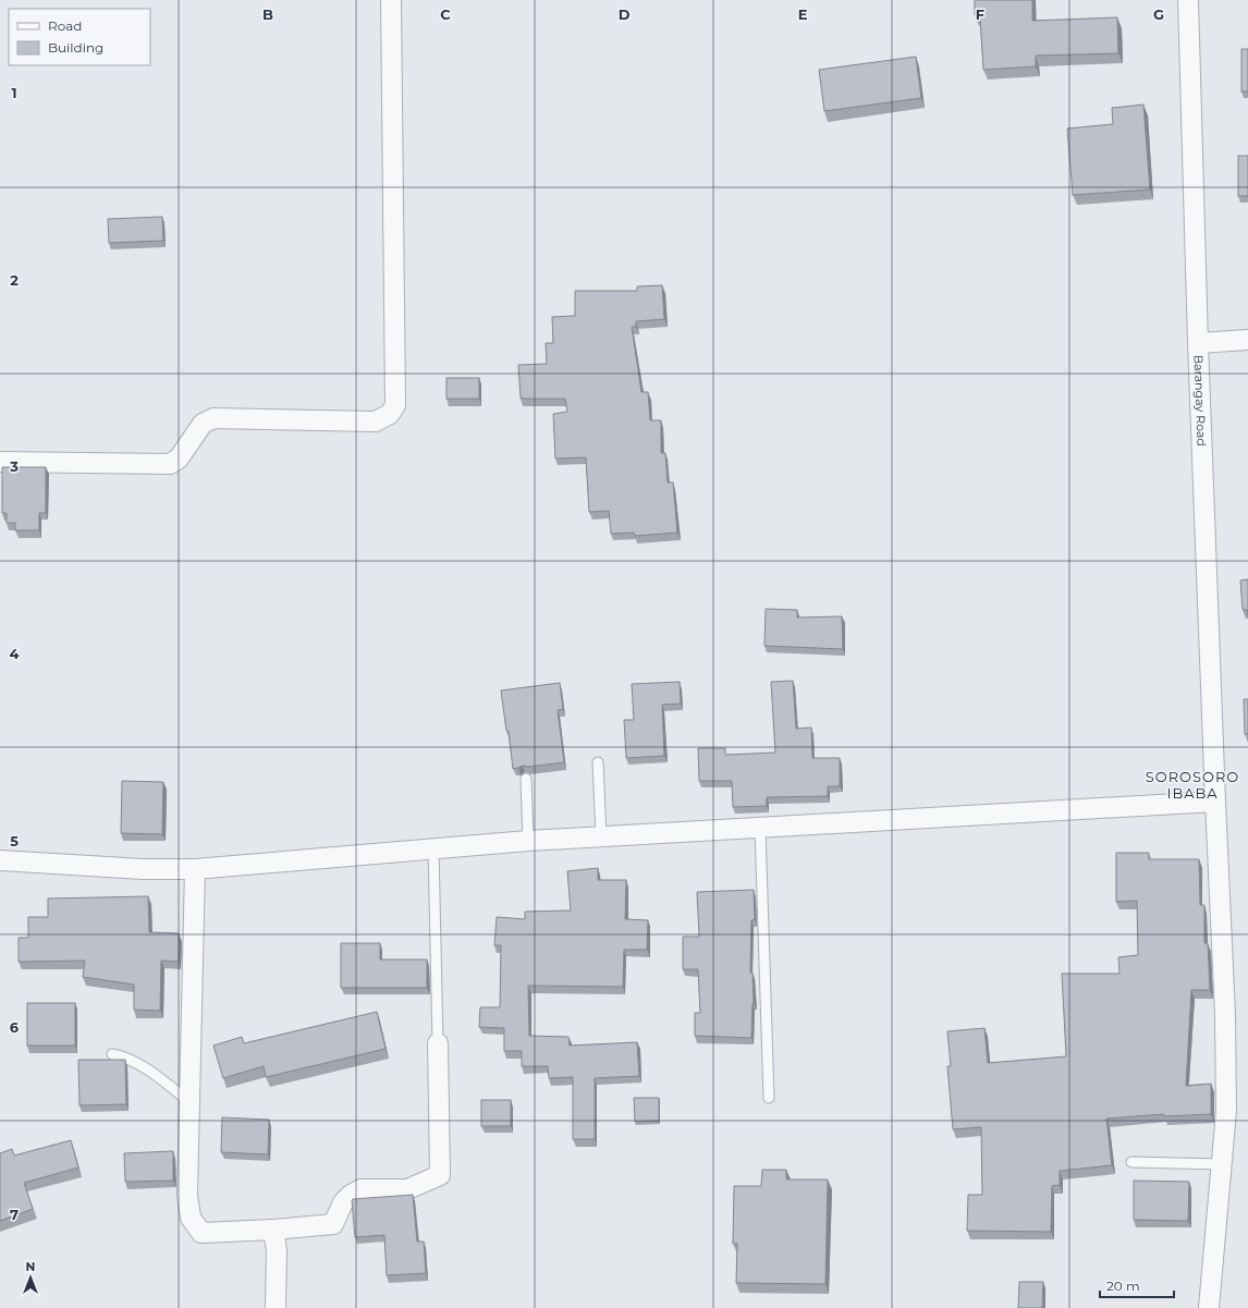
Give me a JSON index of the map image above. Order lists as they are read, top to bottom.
{
  "streets": {
    "street": ["Barangay Road"]
  },
  "districts": ["SOROSORO IBABA"],
  "legend": ["Road", "Building"],
  "scale_bar": "20 m",
  "north": "top",
  "grid": {
    "columns": [
      "B",
      "C",
      "D",
      "E",
      "F",
      "G"
    ],
    "rows": [
      "1",
      "2",
      "3",
      "4",
      "5",
      "6",
      "7"
    ]
  }
}
